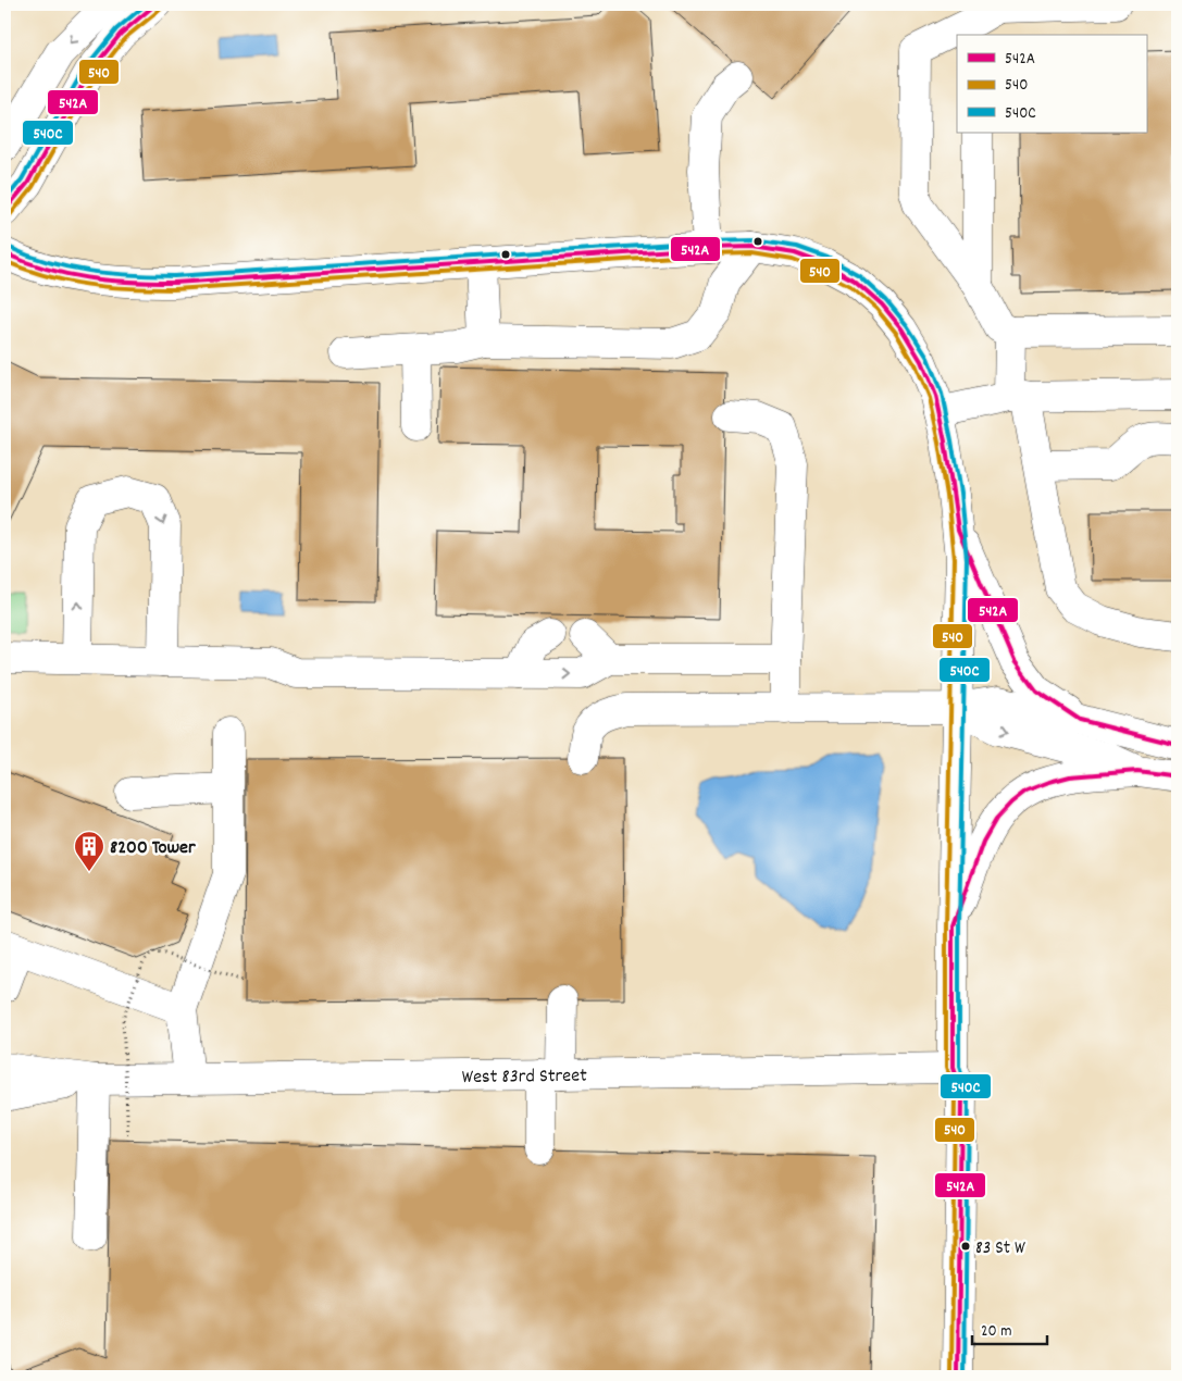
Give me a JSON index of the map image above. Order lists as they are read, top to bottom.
{
  "streets": {
    "street": ["West 83rd Street"]
  },
  "places": {
    "building": ["8200 Tower"],
    "other": ["83 St W"]
  },
  "lines": ["transit line 542A", "transit line 540C", "transit line 540"],
  "legend": ["542A", "540", "540C"],
  "scale_bar": "20 m"
}
